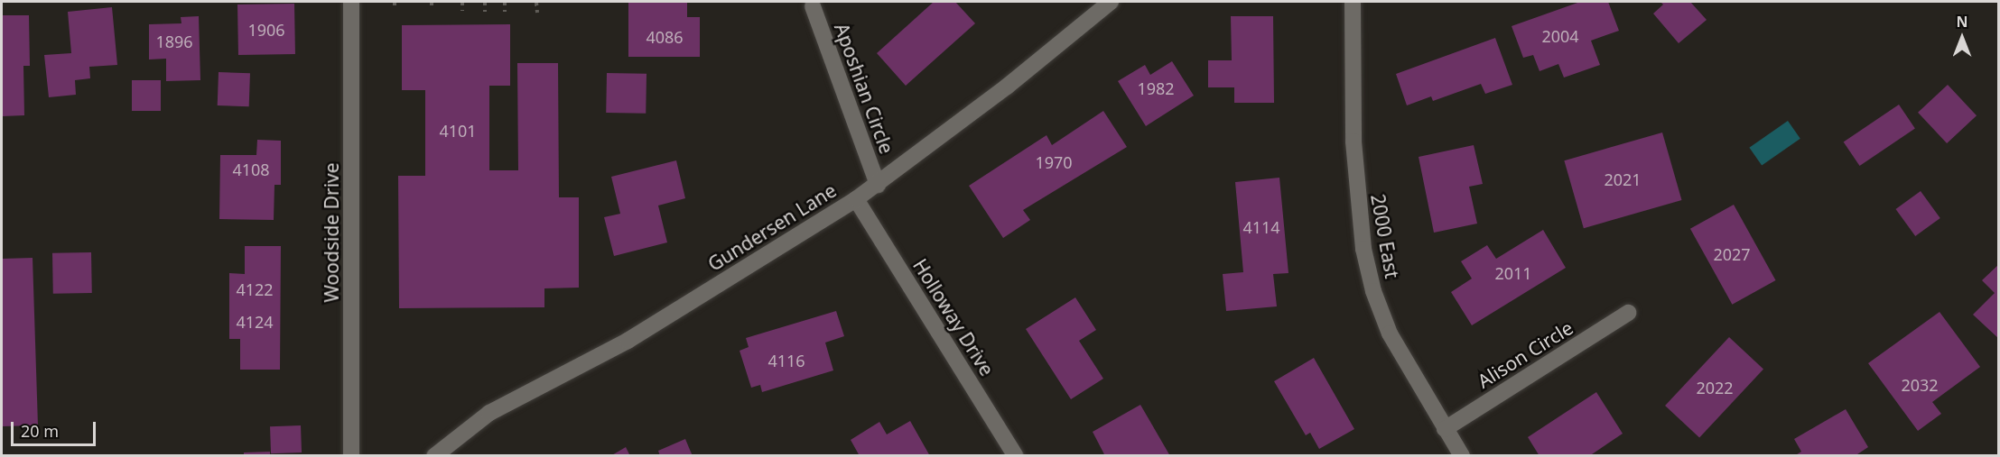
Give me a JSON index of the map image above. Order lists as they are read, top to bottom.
{
  "streets": {
    "street": [
      "Aposhian Circle",
      "Gundersen Lane",
      "Woodside Drive",
      "2000 East",
      "Holloway Drive",
      "Alison Circle"
    ]
  },
  "crossings": [
    ["Aposhian Circle", "Gundersen Lane"],
    ["Gundersen Lane", "Holloway Drive"],
    ["2000 East", "Alison Circle"]
  ],
  "house_numbers": [
    "1906",
    "2004",
    "4086",
    "1896",
    "1982",
    "4101",
    "1970",
    "4108",
    "2021",
    "4114",
    "2027",
    "2011",
    "4122",
    "4124",
    "4116",
    "2032",
    "2022"
  ],
  "scale_bar": "20 m",
  "north": "top"
}
